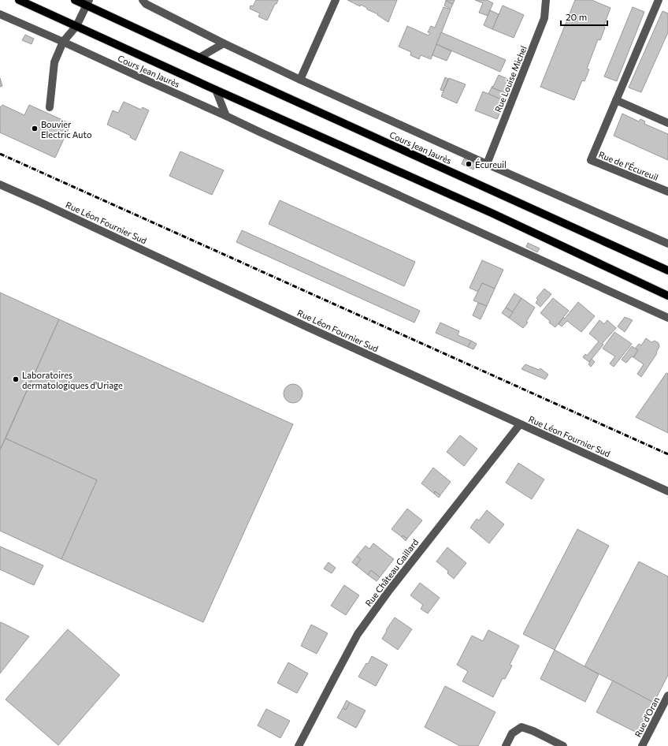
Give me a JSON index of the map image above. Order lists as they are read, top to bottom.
{
  "streets": {
    "main road": ["Cours Jean Jaurès"],
    "street": [
      "Rue Louise Michel",
      "Rue de l'Écureuil",
      "Rue Léon Fournier Sud",
      "Rue Château Gaillard",
      "Rue d'Oran"
    ]
  },
  "crossings": [
    ["Cours Jean Jaurès", "Rue Louise Michel"],
    ["Rue Léon Fournier Sud", "Rue Château Gaillard"]
  ],
  "places": ["Bouvier Electric Auto", "Écureuil", "Laboratoires dermatologiques d'Uriage"],
  "scale_bar": "20 m"
}
